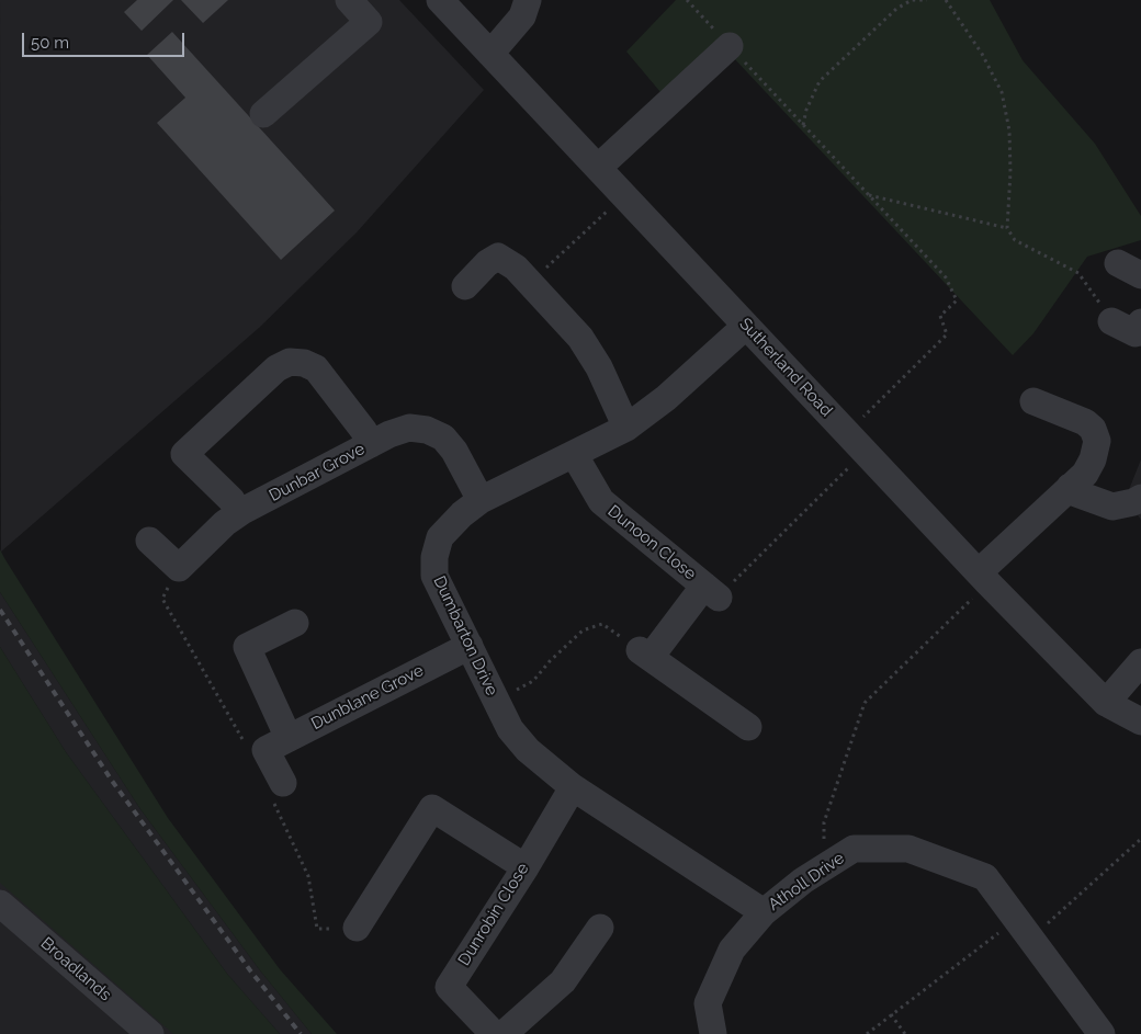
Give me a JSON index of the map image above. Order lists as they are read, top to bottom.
{
  "streets": {
    "street": [
      "Sutherland Road",
      "Dunbar Grove",
      "Dunoon Close",
      "Dumbarton Drive",
      "Dunblane Grove",
      "Atholl Drive",
      "Dunrobin Close",
      "Broadlands"
    ]
  },
  "crossings": [
    ["Sutherland Road", "Dumbarton Drive"],
    ["Dunbar Grove", "Dumbarton Drive"],
    ["Dunoon Close", "Dumbarton Drive"],
    ["Dumbarton Drive", "Dunblane Grove"],
    ["Dumbarton Drive", "Atholl Drive"],
    ["Dumbarton Drive", "Dunrobin Close"]
  ],
  "scale_bar": "50 m"
}
